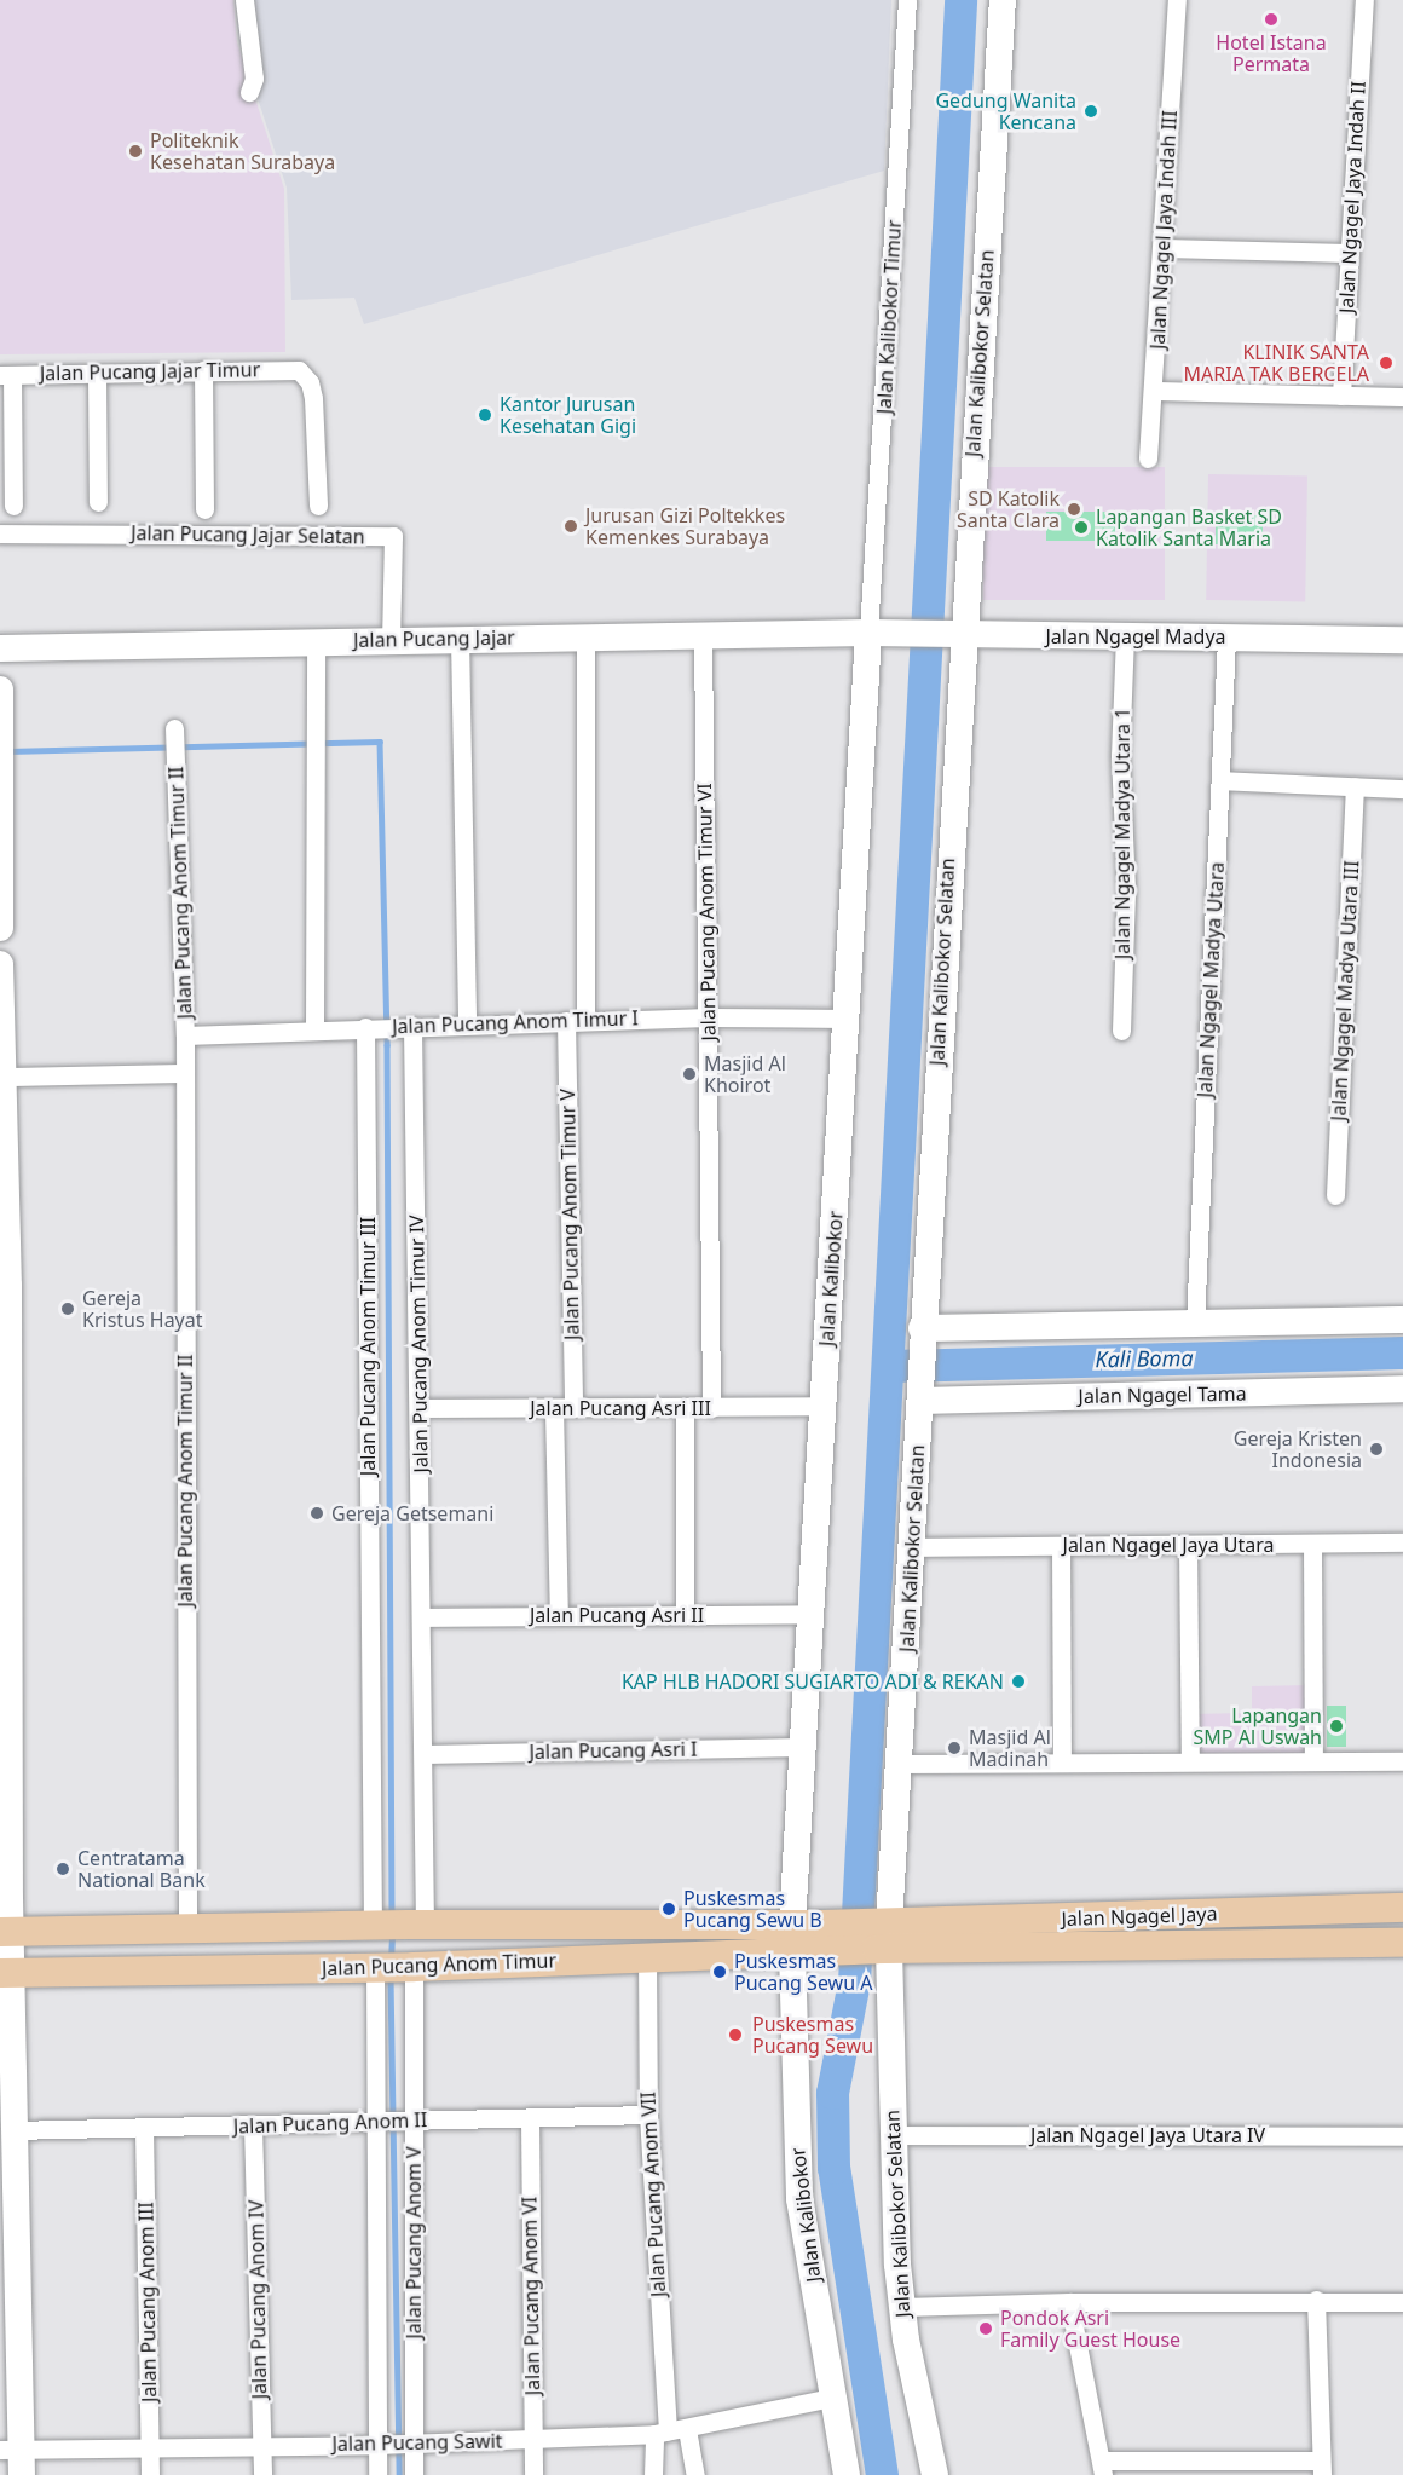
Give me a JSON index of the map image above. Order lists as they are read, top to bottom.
{
  "streets": {
    "main road": ["Jalan Ngagel Jaya", "Jalan Pucang Anom Timur"],
    "street": [
      "Jalan Ngagel Jaya Indah II",
      "Jalan Ngagel Jaya Indah III",
      "Jalan Kalibokor Timur",
      "Jalan Kalibokor Selatan",
      "Jalan Pucang Jajar Timur",
      "Jalan Pucang Jajar Selatan",
      "Jalan Ngagel Madya",
      "Jalan Pucang Jajar",
      "Jalan Ngagel Madya Utara 1",
      "Jalan Pucang Anom Timur II",
      "Jalan Pucang Anom Timur VI",
      "Jalan Ngagel Madya Utara",
      "Jalan Ngagel Madya Utara III",
      "Jalan Pucang Anom Timur I",
      "Jalan Pucang Anom Timur V",
      "Jalan Kalibokor",
      "Jalan Pucang Anom Timur IV",
      "Jalan Pucang Anom Timur III",
      "Jalan Ngagel Tama",
      "Jalan Pucang Asri III",
      "Jalan Ngagel Jaya Utara",
      "Jalan Pucang Asri II",
      "Jalan Pucang Asri I",
      "Jalan Pucang Anom II",
      "Jalan Ngagel Jaya Utara IV",
      "Jalan Pucang Anom VII",
      "Jalan Pucang Anom V",
      "Jalan Pucang Anom VI",
      "Jalan Pucang Anom IV",
      "Jalan Pucang Anom III",
      "Jalan Pucang Sawit"
    ]
  },
  "crossings": [
    ["Jalan Kalibokor Timur", "Jalan Ngagel Madya"],
    ["Jalan Kalibokor Timur", "Jalan Pucang Jajar"],
    ["Jalan Kalibokor Timur", "Jalan Kalibokor"],
    ["Jalan Kalibokor Selatan", "Jalan Ngagel Madya"],
    ["Jalan Kalibokor Selatan", "Jalan Ngagel Tama"],
    ["Jalan Kalibokor Selatan", "Jalan Ngagel Jaya Utara"],
    ["Jalan Kalibokor Selatan", "Jalan Ngagel Jaya"],
    ["Jalan Kalibokor Selatan", "Jalan Pucang Anom Timur"],
    ["Jalan Kalibokor Selatan", "Jalan Ngagel Jaya Utara IV"],
    ["Jalan Pucang Jajar Selatan", "Jalan Pucang Jajar"],
    ["Jalan Ngagel Madya", "Jalan Pucang Jajar"],
    ["Jalan Ngagel Madya", "Jalan Ngagel Madya Utara 1"],
    ["Jalan Ngagel Madya", "Jalan Ngagel Madya Utara"],
    ["Jalan Ngagel Madya", "Jalan Kalibokor"],
    ["Jalan Pucang Jajar", "Jalan Pucang Anom Timur VI"],
    ["Jalan Pucang Jajar", "Jalan Kalibokor"],
    ["Jalan Pucang Anom Timur II", "Jalan Pucang Anom Timur I"],
    ["Jalan Pucang Anom Timur II", "Jalan Pucang Anom Timur"],
    ["Jalan Pucang Anom Timur VI", "Jalan Pucang Anom Timur I"],
    ["Jalan Pucang Anom Timur VI", "Jalan Pucang Asri III"],
    ["Jalan Pucang Anom Timur I", "Jalan Pucang Anom Timur V"],
    ["Jalan Pucang Anom Timur I", "Jalan Kalibokor"],
    ["Jalan Pucang Anom Timur I", "Jalan Pucang Anom Timur IV"],
    ["Jalan Pucang Anom Timur I", "Jalan Pucang Anom Timur III"],
    ["Jalan Pucang Anom Timur V", "Jalan Pucang Asri III"],
    ["Jalan Kalibokor", "Jalan Pucang Asri III"],
    ["Jalan Kalibokor", "Jalan Pucang Asri II"],
    ["Jalan Kalibokor", "Jalan Pucang Asri I"],
    ["Jalan Kalibokor", "Jalan Pucang Anom Timur"],
    ["Jalan Kalibokor", "Jalan Pucang Sawit"],
    ["Jalan Pucang Anom Timur IV", "Jalan Pucang Asri III"],
    ["Jalan Pucang Anom Timur IV", "Jalan Pucang Asri II"],
    ["Jalan Pucang Anom Timur IV", "Jalan Pucang Asri I"],
    ["Jalan Pucang Anom Timur IV", "Jalan Pucang Anom Timur"],
    ["Jalan Pucang Anom Timur III", "Jalan Pucang Anom Timur"],
    ["Jalan Ngagel Jaya", "Jalan Pucang Anom Timur"],
    ["Jalan Pucang Anom Timur", "Jalan Pucang Anom VII"],
    ["Jalan Pucang Anom Timur", "Jalan Pucang Anom V"],
    ["Jalan Pucang Anom II", "Jalan Pucang Anom VII"],
    ["Jalan Pucang Anom II", "Jalan Pucang Anom V"],
    ["Jalan Pucang Anom II", "Jalan Pucang Anom VI"],
    ["Jalan Pucang Anom II", "Jalan Pucang Anom IV"],
    ["Jalan Pucang Anom II", "Jalan Pucang Anom III"],
    ["Jalan Pucang Anom VII", "Jalan Pucang Sawit"],
    ["Jalan Pucang Anom V", "Jalan Pucang Sawit"],
    ["Jalan Pucang Anom VI", "Jalan Pucang Sawit"],
    ["Jalan Pucang Anom IV", "Jalan Pucang Sawit"],
    ["Jalan Pucang Anom III", "Jalan Pucang Sawit"]
  ],
  "water": ["Kali Boma"],
  "places": [
    "Hotel Istana Permata",
    "Gedung Wanita Kencana",
    "Politeknik Kesehatan Surabaya",
    "KLINIK SANTA MARIA TAK BERCELA",
    "Kantor Jurusan Kesehatan Gigi",
    "SD Katolik Santa Clara",
    "Jurusan Gizi Poltekkes Kemenkes Surabaya",
    "Lapangan Basket SD Katolik Santa Maria",
    "Masjid Al Khoirot",
    "Gereja Kristus Hayat",
    "Gereja Kristen Indonesia",
    "Gereja Getsemani",
    "KAP HLB HADORI SUGIARTO ADI & REKAN",
    "Lapangan SMP Al Uswah",
    "Masjid Al Madinah",
    "Centratama National Bank",
    "Puskesmas Pucang Sewu B",
    "Puskesmas Pucang Sewu A",
    "Puskesmas Pucang Sewu",
    "Pondok Asri Family Guest House"
  ]
}
